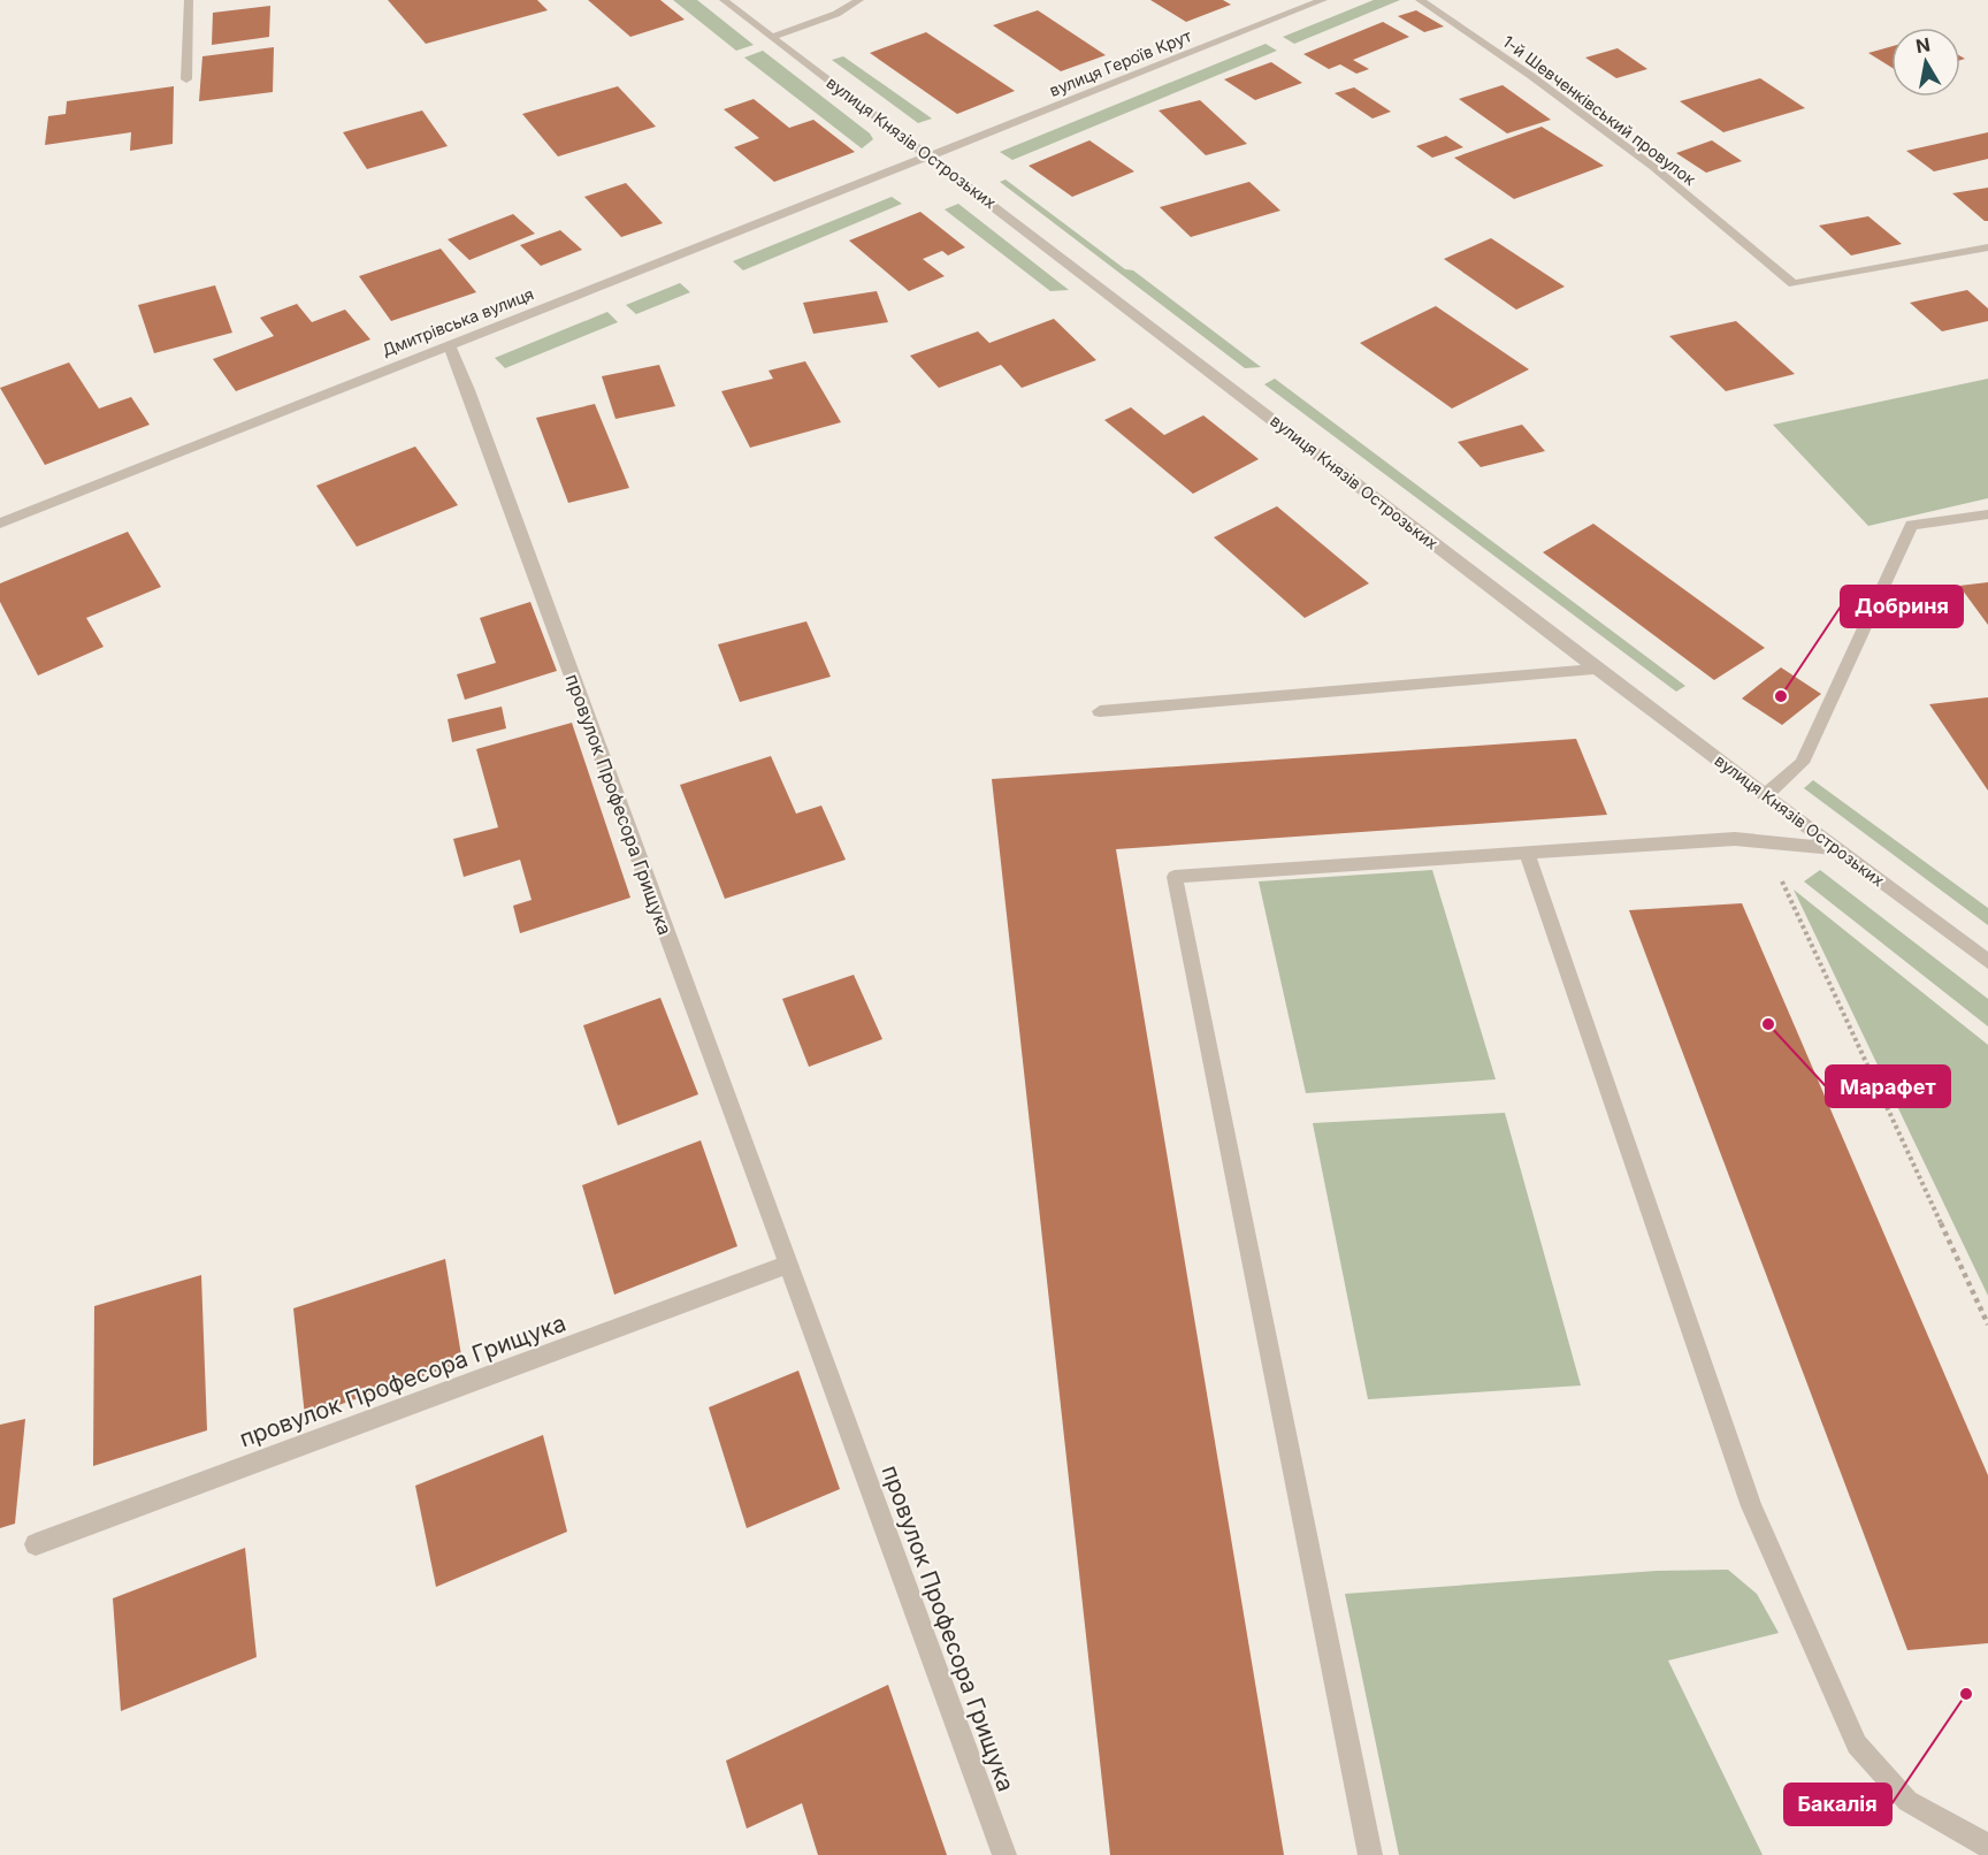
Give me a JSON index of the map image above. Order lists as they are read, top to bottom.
{
  "streets": {
    "street": [
      "вулиця Героїв Крут",
      "1-й Шевченківський провулок",
      "вулиця Князів Острозьких",
      "Дмитрівська вулиця",
      "провулок Професора Грищука"
    ]
  },
  "crossings": [
    ["вулиця Героїв Крут", "вулиця Князів Острозьких"],
    ["вулиця Героїв Крут", "Дмитрівська вулиця"],
    ["вулиця Князів Острозьких", "Дмитрівська вулиця"],
    ["Дмитрівська вулиця", "провулок Професора Грищука"]
  ],
  "places": ["Добриня", "Марафет", "Бакалія"],
  "north": "top"
}
